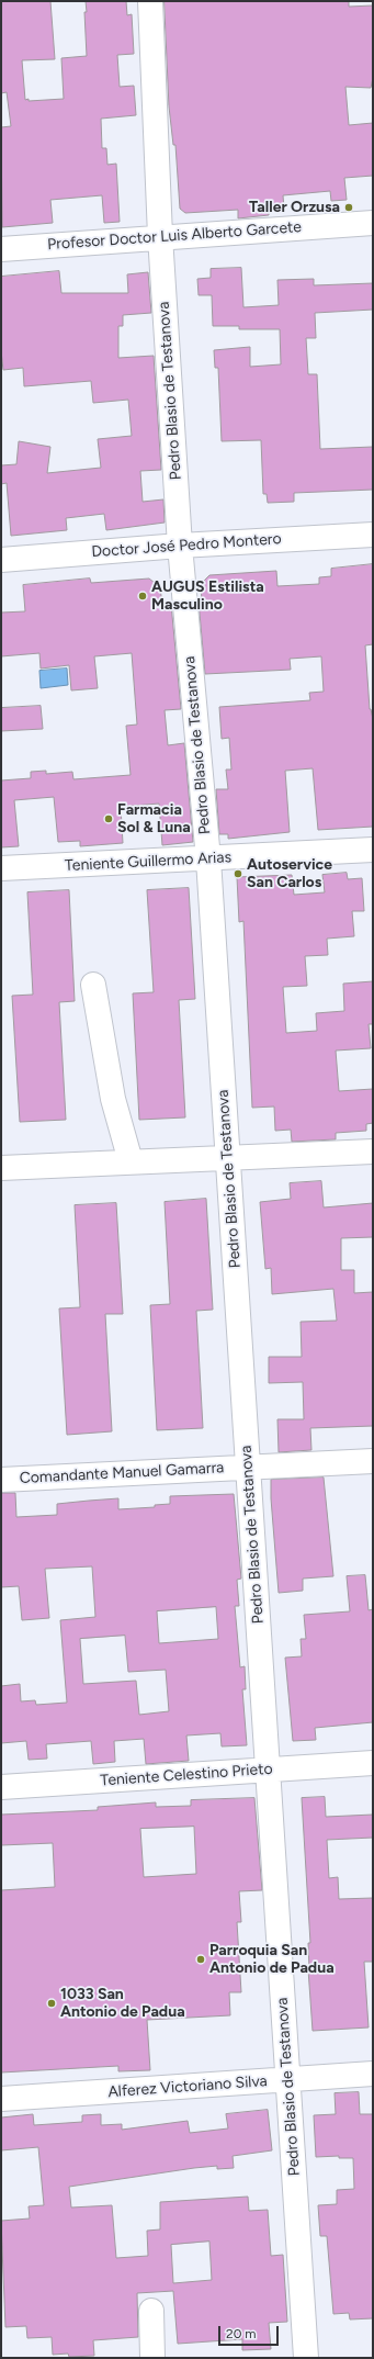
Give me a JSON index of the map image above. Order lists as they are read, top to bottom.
{
  "streets": {
    "street": [
      "Profesor Doctor Luis Alberto Garcete",
      "Pedro Blasio de Testanova",
      "Doctor José Pedro Montero",
      "Teniente Guillermo Arias",
      "Comandante Manuel Gamarra",
      "Teniente Celestino Prieto",
      "Alferez Victoriano Silva"
    ]
  },
  "crossings": [
    ["Profesor Doctor Luis Alberto Garcete", "Pedro Blasio de Testanova"],
    ["Pedro Blasio de Testanova", "Doctor José Pedro Montero"],
    ["Pedro Blasio de Testanova", "Teniente Guillermo Arias"],
    ["Pedro Blasio de Testanova", "Comandante Manuel Gamarra"],
    ["Pedro Blasio de Testanova", "Teniente Celestino Prieto"],
    ["Pedro Blasio de Testanova", "Alferez Victoriano Silva"]
  ],
  "places": [
    "Taller Orzusa",
    "AUGUS Estilista Masculino",
    "Farmacia Sol & Luna",
    "Autoservice San Carlos",
    "Parroquia San Antonio de Padua",
    "1033 San Antonio de Padua"
  ],
  "scale_bar": "20 m"
}
